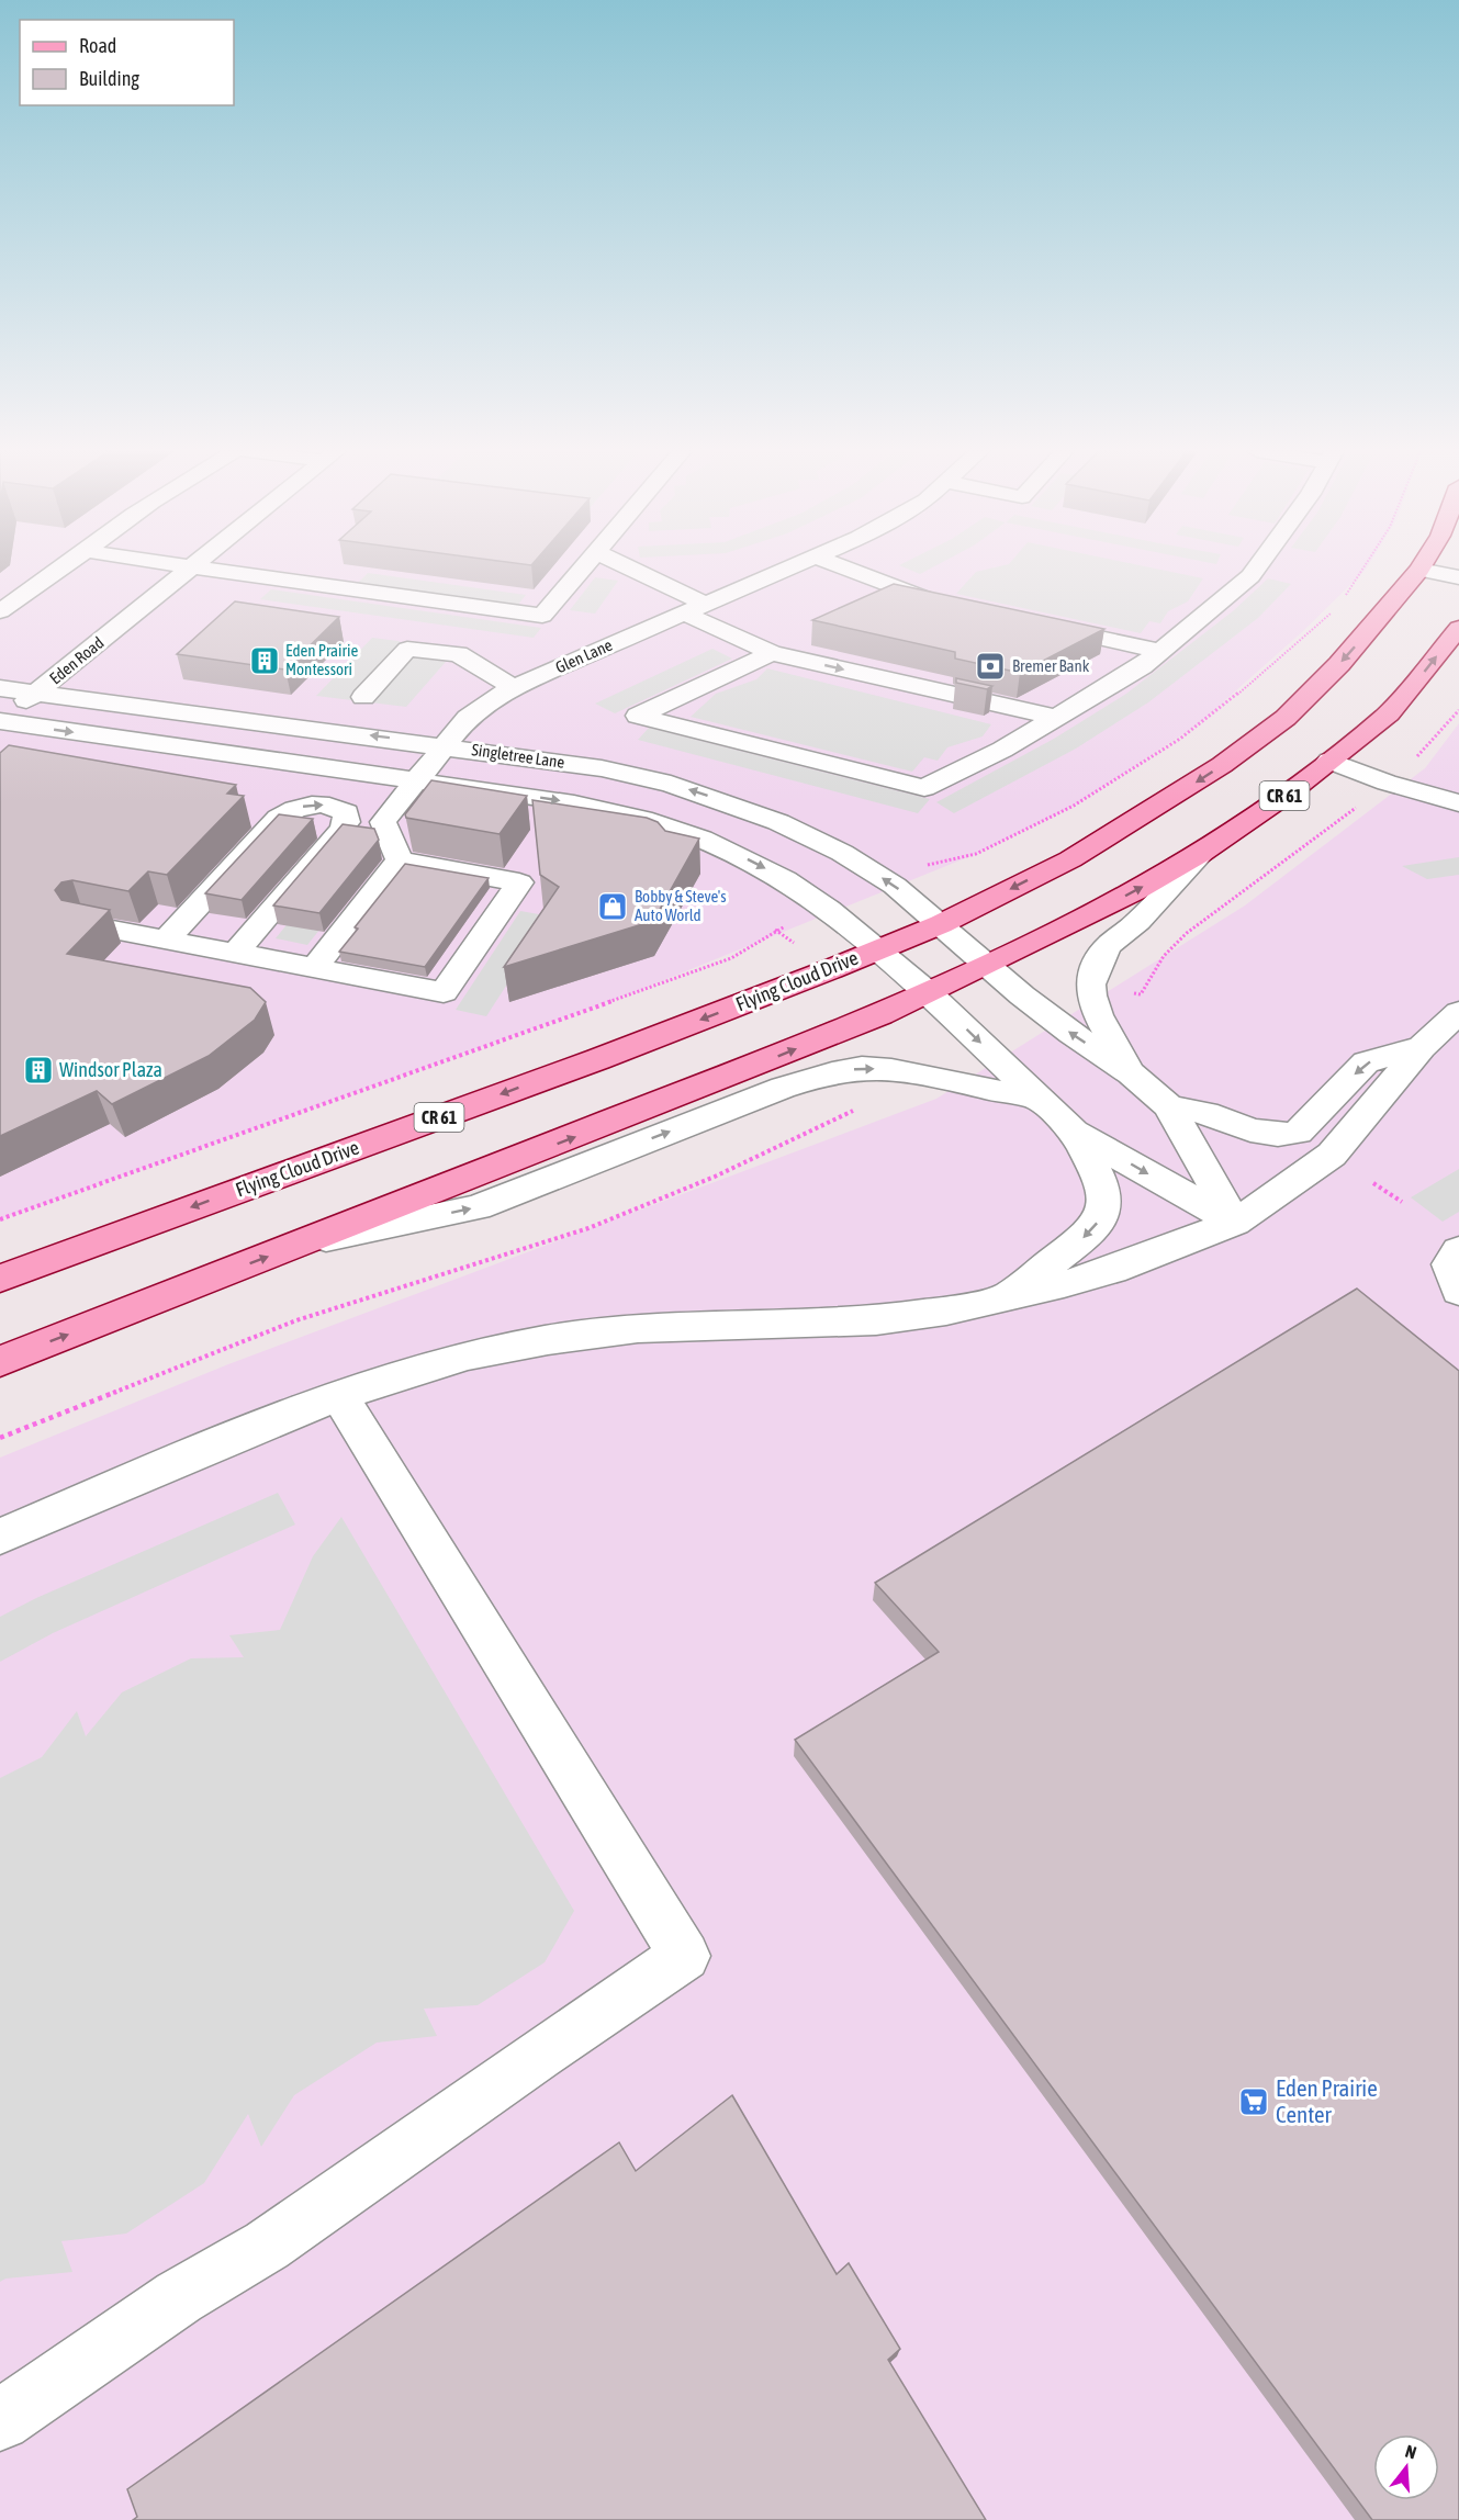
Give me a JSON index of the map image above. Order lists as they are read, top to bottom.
{
  "streets": {
    "main road": ["CR 61", "Flying Cloud Drive"],
    "street": ["Glen Lane", "Eden Road", "Singletree Lane"]
  },
  "crossings": [
    ["Glen Lane", "Singletree Lane"],
    ["Eden Road", "Singletree Lane"],
    ["Singletree Lane", "CR 61"],
    ["Singletree Lane", "Flying Cloud Drive"]
  ],
  "places": {
    "building": ["Eden Prairie Montessori", "Windsor Plaza"],
    "bank": ["Bremer Bank"],
    "shop": ["Bobby & Steve's Auto World"],
    "supermarket": ["Eden Prairie Center"]
  },
  "legend": ["Road", "Building"],
  "north": "top"
}
